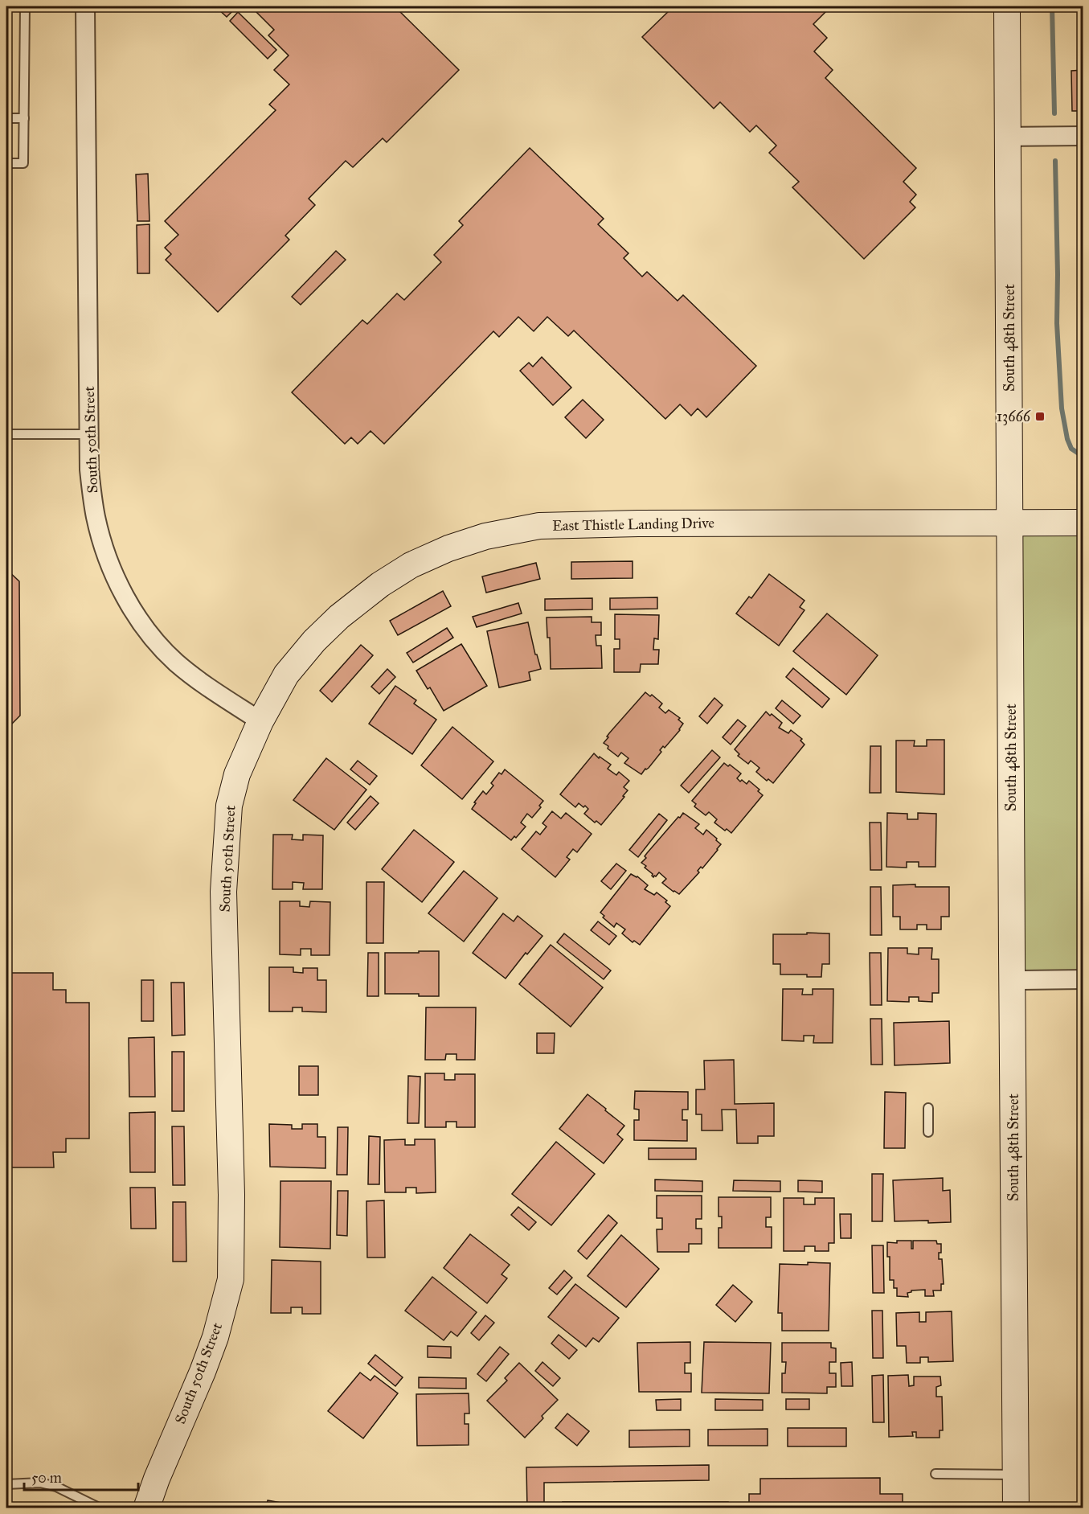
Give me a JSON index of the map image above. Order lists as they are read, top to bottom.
{
  "streets": {
    "street": ["South 48th Street", "South 50th Street", "East Thistle Landing Drive"]
  },
  "crossings": [
    ["South 48th Street", "East Thistle Landing Drive"],
    ["South 50th Street", "East Thistle Landing Drive"]
  ],
  "places": {
    "transit": ["13666"]
  },
  "scale_bar": "50 m"
}
